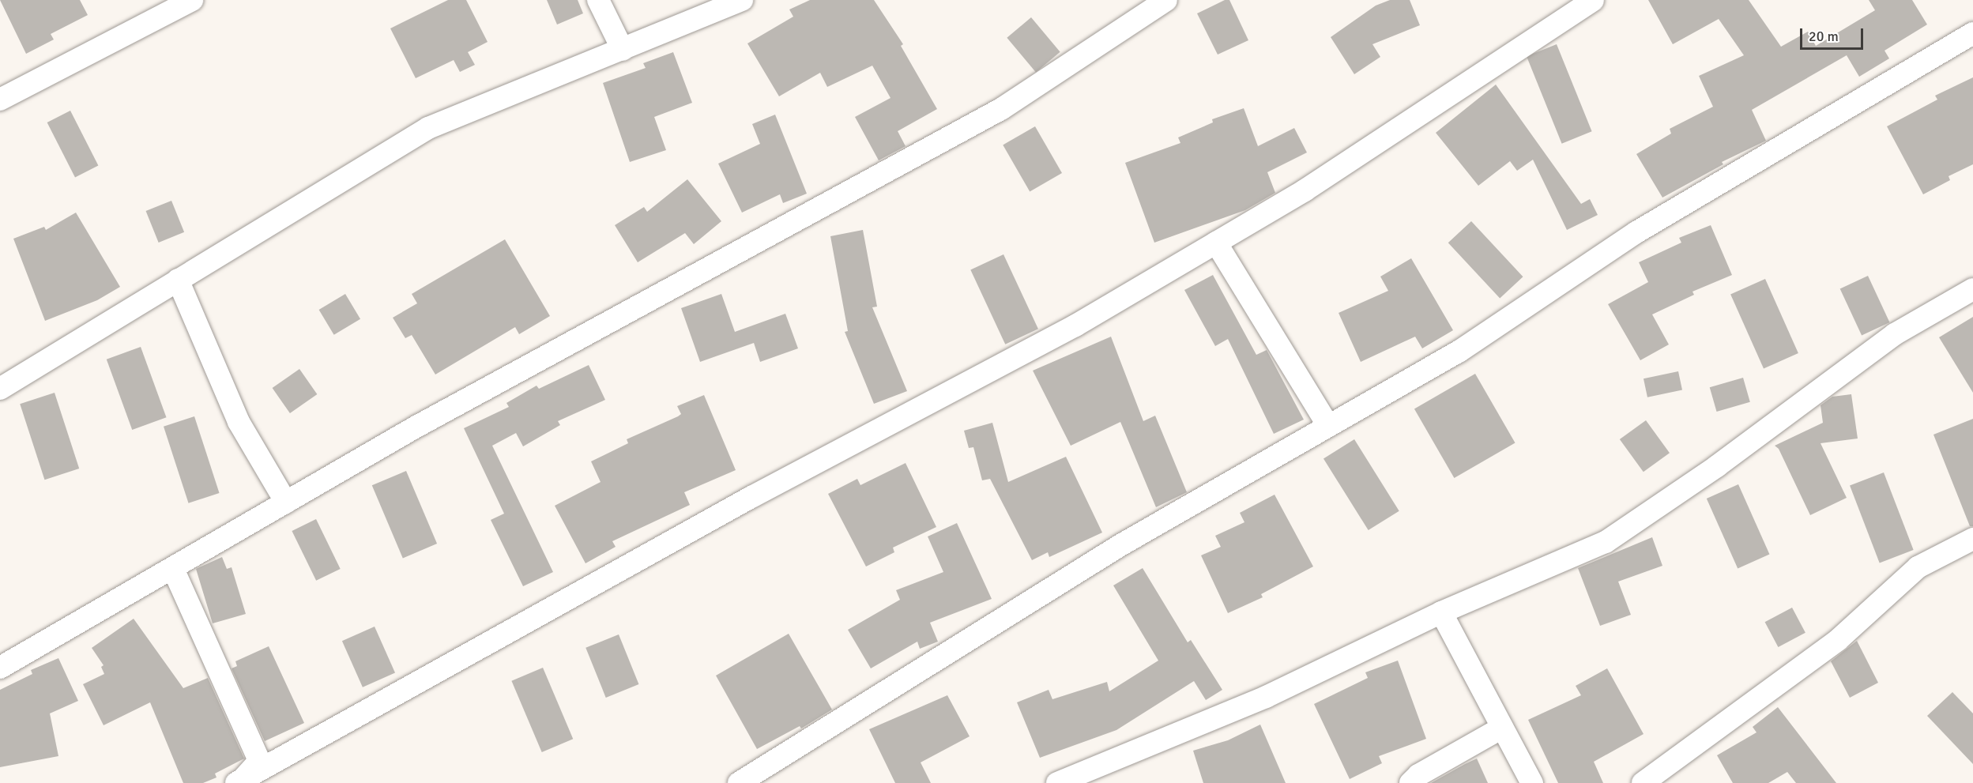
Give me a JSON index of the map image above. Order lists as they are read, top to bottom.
{
  "scale_bar": "20 m"
}
